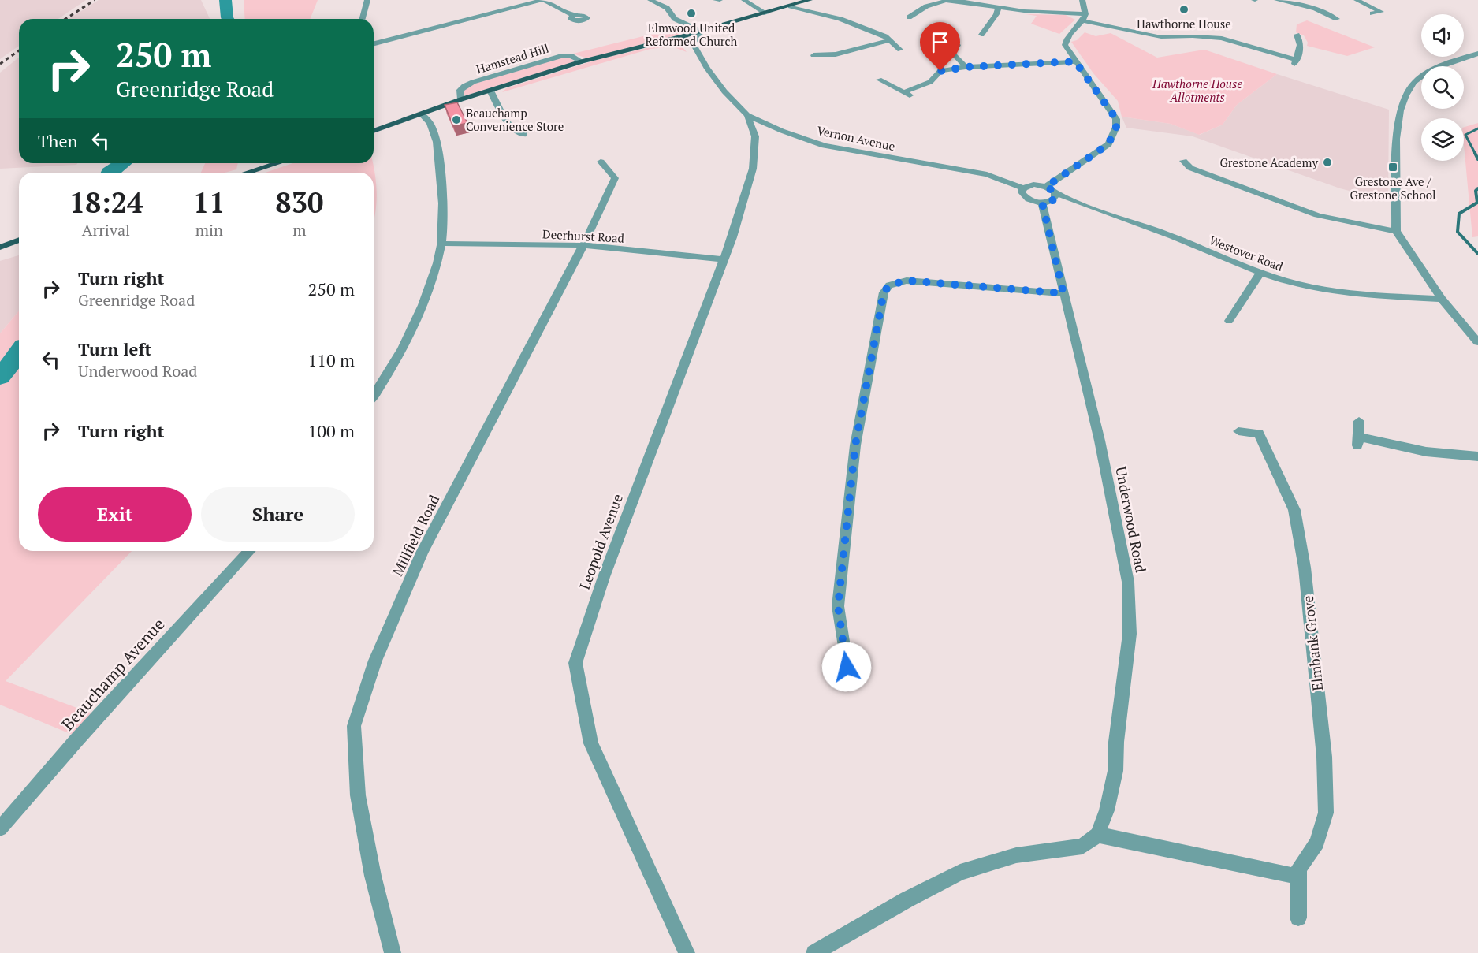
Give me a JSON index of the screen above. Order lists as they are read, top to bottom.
{
  "streets": {
    "main road": ["Hamstead Hill"],
    "street": [
      "Vernon Avenue",
      "Deerhurst Road",
      "Westover Road",
      "Underwood Road",
      "Millfield Road",
      "Leopold Avenue",
      "Elmbank Grove",
      "Beauchamp Avenue"
    ]
  },
  "crossings": [
    ["Hamstead Hill", "Vernon Avenue"],
    ["Vernon Avenue", "Leopold Avenue"],
    ["Deerhurst Road", "Millfield Road"],
    ["Deerhurst Road", "Leopold Avenue"],
    ["Westover Road", "Underwood Road"]
  ],
  "parks": ["Hawthorne House Allotments"],
  "places": {
    "other": [
      "Hawthorne House",
      "Elmwood United Reformed Church",
      "Beauchamp Convenience Store",
      "Grestone Academy"
    ],
    "transit": ["Grestone Ave / Grestone School"]
  },
  "page": {
    "turn": ["250 m", "Greenridge Road"],
    "then": "Then",
    "eta": [
      "18:24",
      "Arrival",
      "11",
      "min",
      "830",
      "m"
    ],
    "list": [
      {
        "name": "Turn right",
        "note": "Greenridge Road",
        "value": "250 m"
      },
      {
        "name": "Turn left",
        "note": "Underwood Road",
        "value": "110 m"
      },
      {
        "name": "Turn right",
        "value": "100 m"
      }
    ],
    "buttons": ["Exit", "Share"]
  }
}
